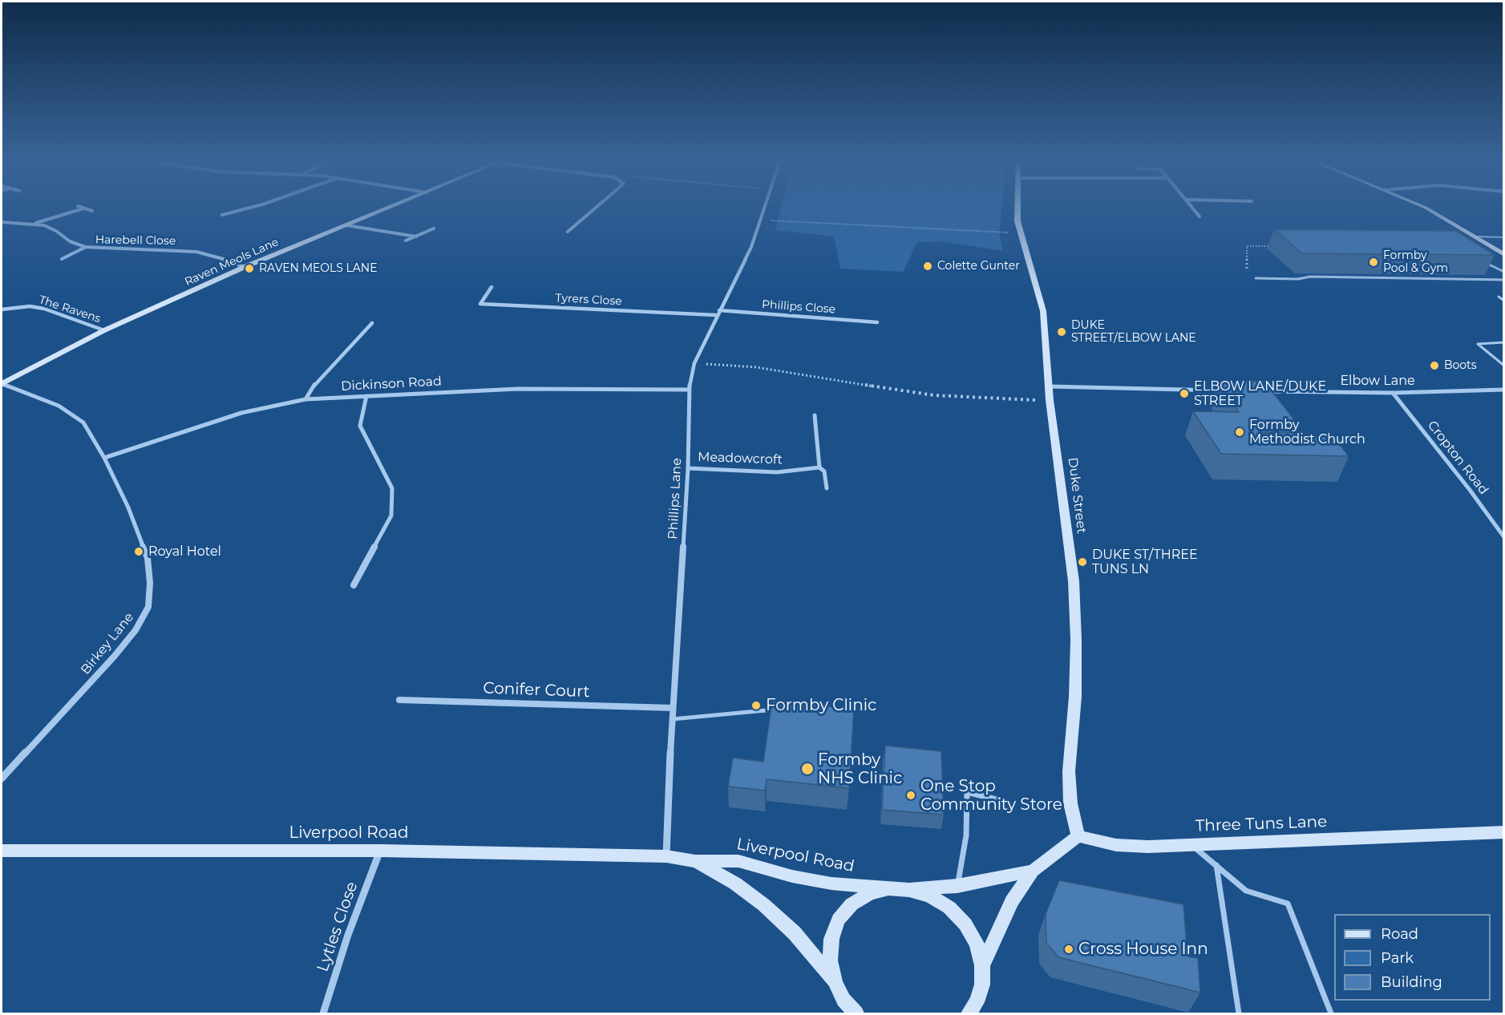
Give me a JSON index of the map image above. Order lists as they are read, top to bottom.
{
  "streets": {
    "street": [
      "Harebell Close",
      "Raven Meols Lane",
      "Tyrers Close",
      "Phillips Close",
      "The Ravens",
      "Elbow Lane",
      "Dickinson Road",
      "Cropton Road",
      "Meadowcroft",
      "Duke Street",
      "Phillips Lane",
      "Birkey Lane",
      "Conifer Court",
      "Three Tuns Lane",
      "Liverpool Road",
      "Lytles Close"
    ]
  },
  "crossings": [
    ["Harebell Close", "Raven Meols Lane"],
    ["Raven Meols Lane", "The Ravens"],
    ["Raven Meols Lane", "Birkey Lane"],
    ["Tyrers Close", "Phillips Close"],
    ["Tyrers Close", "Phillips Lane"],
    ["Phillips Close", "Phillips Lane"],
    ["Elbow Lane", "Cropton Road"],
    ["Dickinson Road", "Phillips Lane"],
    ["Dickinson Road", "Birkey Lane"],
    ["Meadowcroft", "Phillips Lane"],
    ["Duke Street", "Three Tuns Lane"],
    ["Phillips Lane", "Conifer Court"],
    ["Phillips Lane", "Liverpool Road"],
    ["Liverpool Road", "Lytles Close"]
  ],
  "places": [
    "Formby Pool & Gym",
    "Colette Gunter",
    "RAVEN MEOLS LANE",
    "DUKE STREET/ELBOW LANE",
    "Boots",
    "ELBOW LANE/DUKE STREET",
    "Formby Methodist Church",
    "Royal Hotel",
    "DUKE ST/THREE TUNS LN",
    "Formby Clinic",
    "Formby NHS Clinic",
    "One Stop Community Store",
    "Cross House Inn"
  ],
  "legend": ["Road", "Park", "Building"]
}
